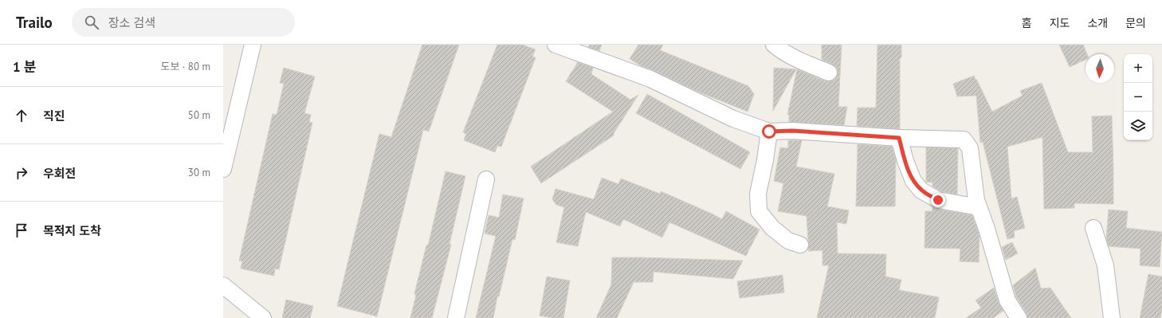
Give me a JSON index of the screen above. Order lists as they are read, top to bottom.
{
  "north": "bottom",
  "page": {
    "header": "Trailo",
    "search": "장소 검색",
    "nav": [
      "홈",
      "지도",
      "소개",
      "문의"
    ],
    "heading": ["1 분", "도보 · 80 m"],
    "map_buttons": ["+", "−"],
    "list": [
      ["직진", "50 m"],
      ["우회전", "30 m"],
      "목적지 도착"
    ]
  }
}
